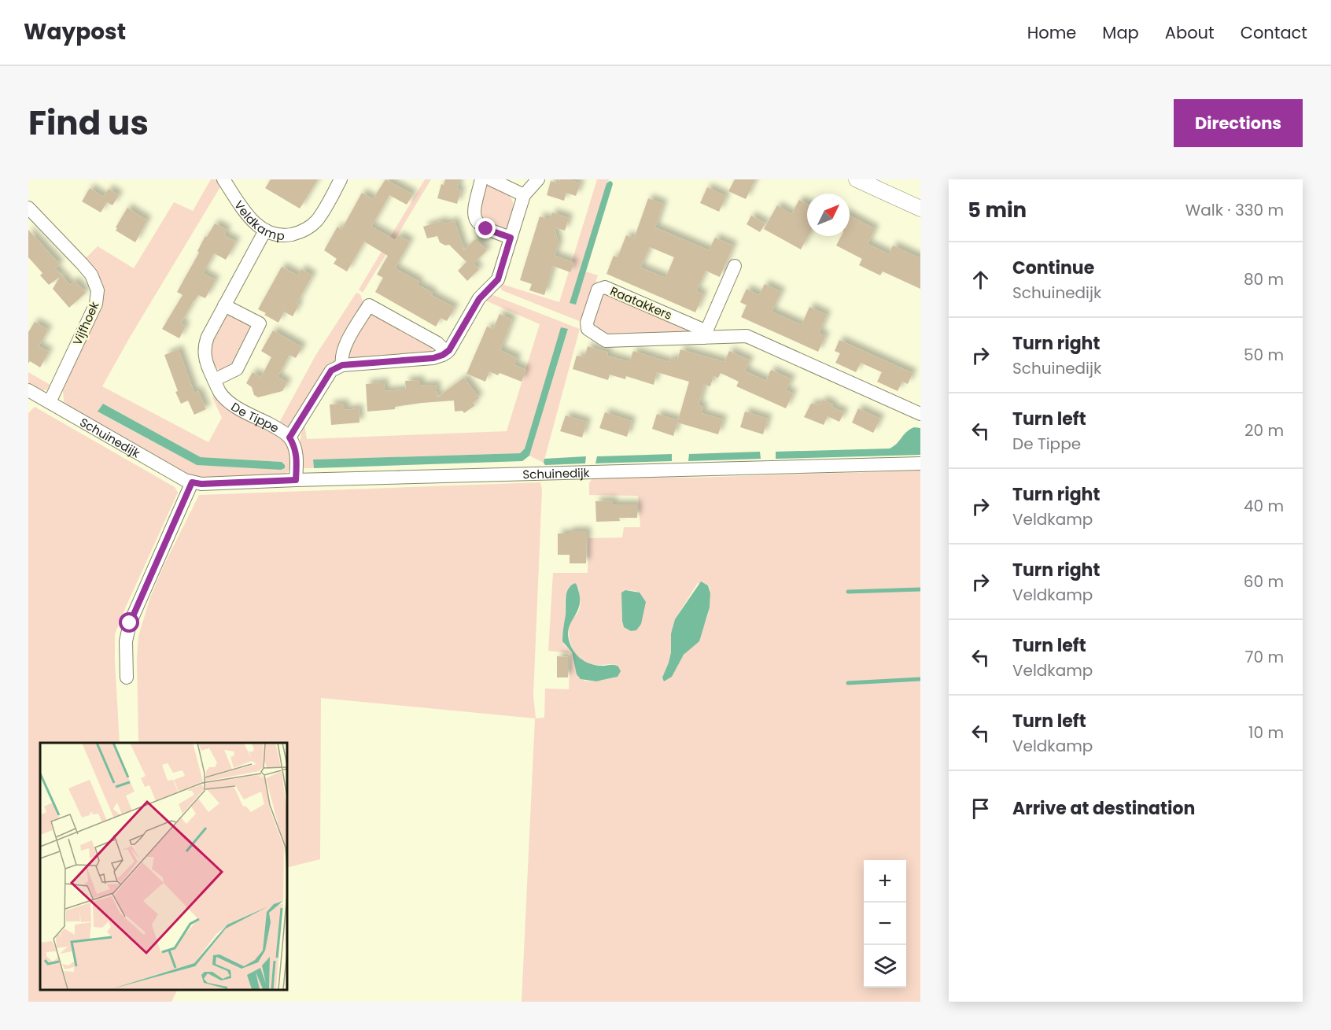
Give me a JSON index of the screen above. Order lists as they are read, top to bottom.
{
  "streets": {
    "street": [
      "Veldkamp",
      "Raatakkers",
      "Vijfhoek",
      "De Tippe",
      "Schuinedijk"
    ]
  },
  "crossings": [
    ["Veldkamp", "De Tippe"],
    ["Vijfhoek", "Schuinedijk"],
    ["De Tippe", "Schuinedijk"]
  ],
  "north": "top right",
  "page": {
    "header": "Waypost",
    "nav": [
      "Home",
      "Map",
      "About",
      "Contact"
    ],
    "title": "Find us",
    "buttons": "Directions",
    "heading": ["5 min", "Walk · 330 m"],
    "list": [
      ["Continue", "Schuinedijk", "80 m"],
      ["Turn right", "Schuinedijk", "50 m"],
      ["Turn left", "De Tippe", "20 m"],
      ["Turn right", "Veldkamp", "40 m"],
      ["Turn right", "Veldkamp", "60 m"],
      ["Turn left", "Veldkamp", "70 m"],
      ["Turn left", "Veldkamp", "10 m"],
      "Arrive at destination"
    ],
    "map_buttons": ["+", "−"]
  }
}
